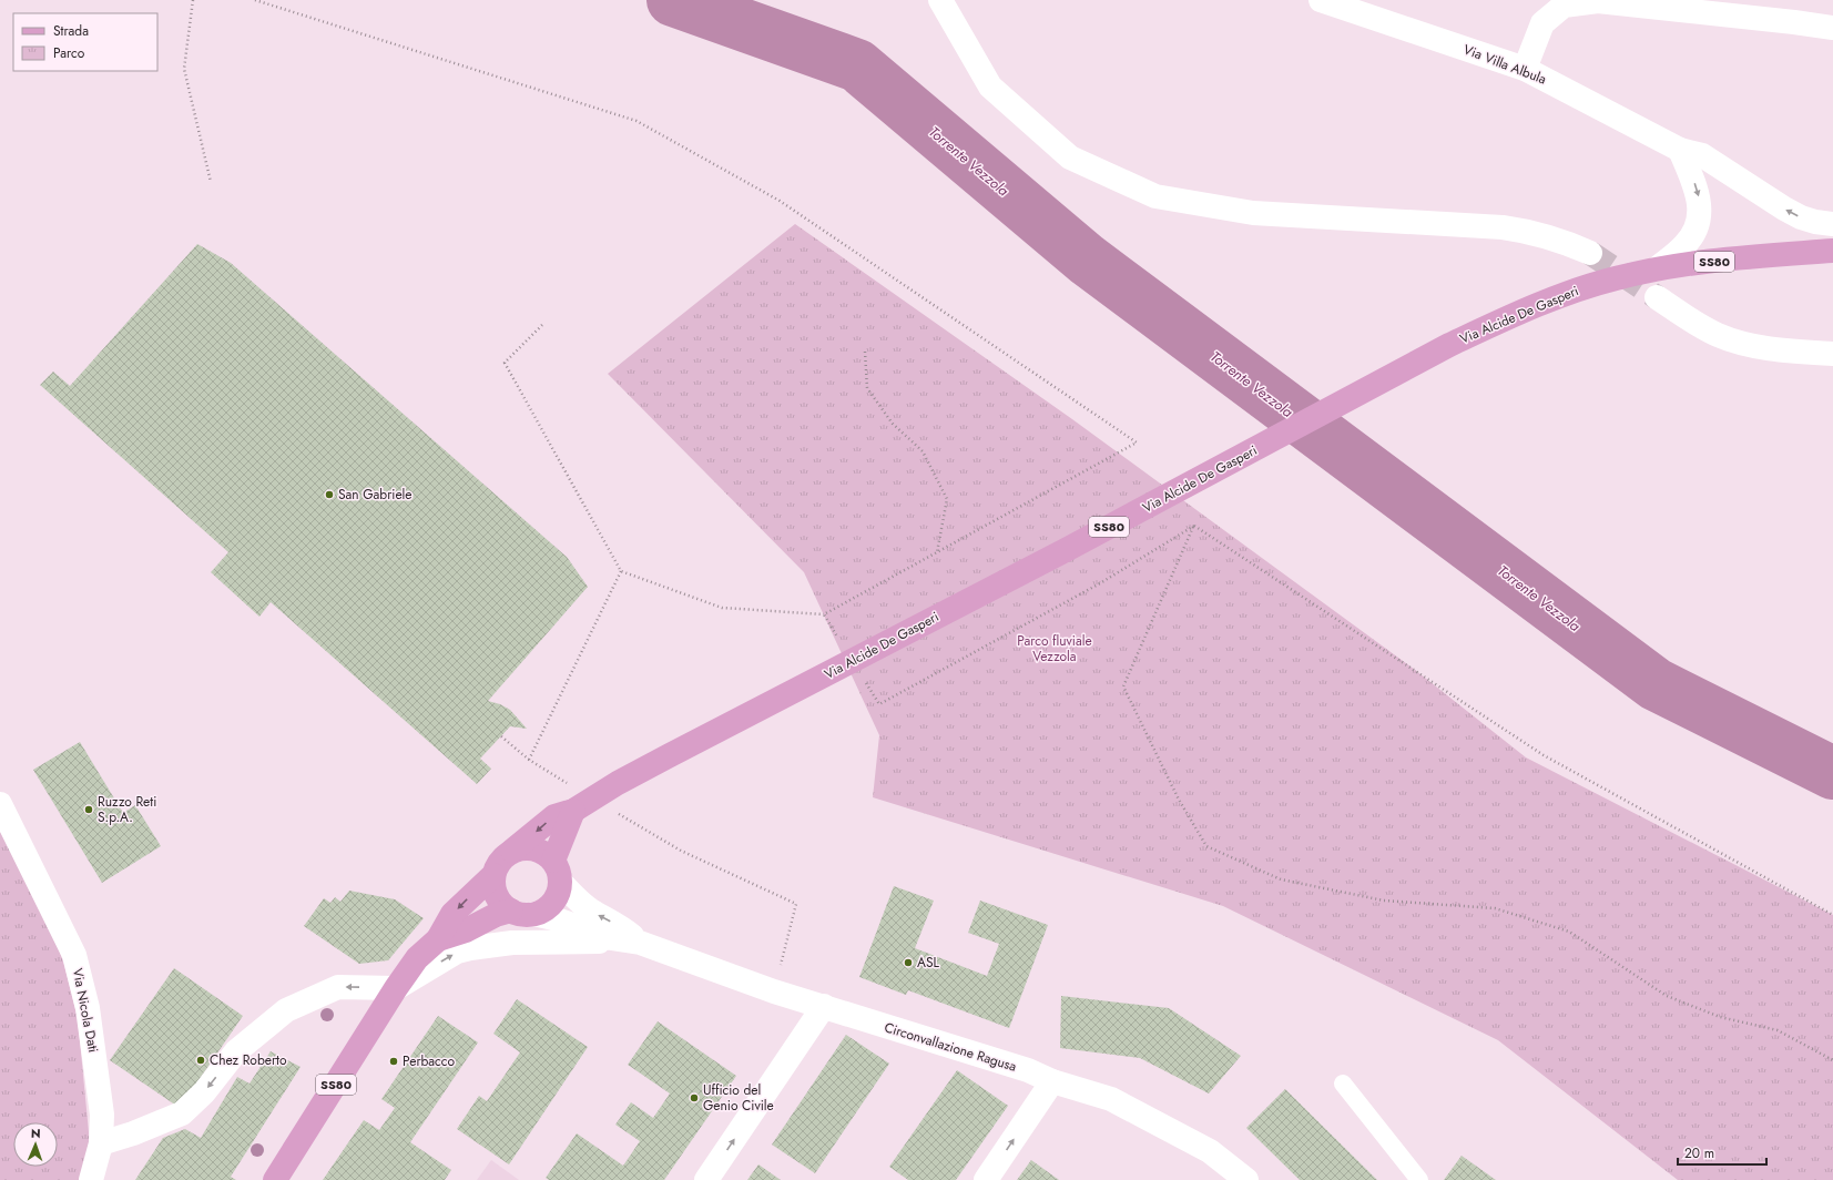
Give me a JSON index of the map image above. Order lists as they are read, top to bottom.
{
  "streets": {
    "main road": ["SS80", "Via Alcide De Gasperi"],
    "street": ["Via Villa Albula", "Via Nicola Dati", "Circonvallazione Ragusa"]
  },
  "crossings": [
    ["Via Alcide De Gasperi", "Circonvallazione Ragusa"]
  ],
  "water": ["Torrente Vezzola"],
  "parks": ["Parco fluviale Vezzola"],
  "places": [
    "San Gabriele",
    "Ruzzo Reti S.p.A.",
    "ASL",
    "Chez Roberto",
    "Perbacco",
    "Ufficio del Genio Civile"
  ],
  "legend": ["Strada", "Parco"],
  "scale_bar": "20 m",
  "north": "top"
}
